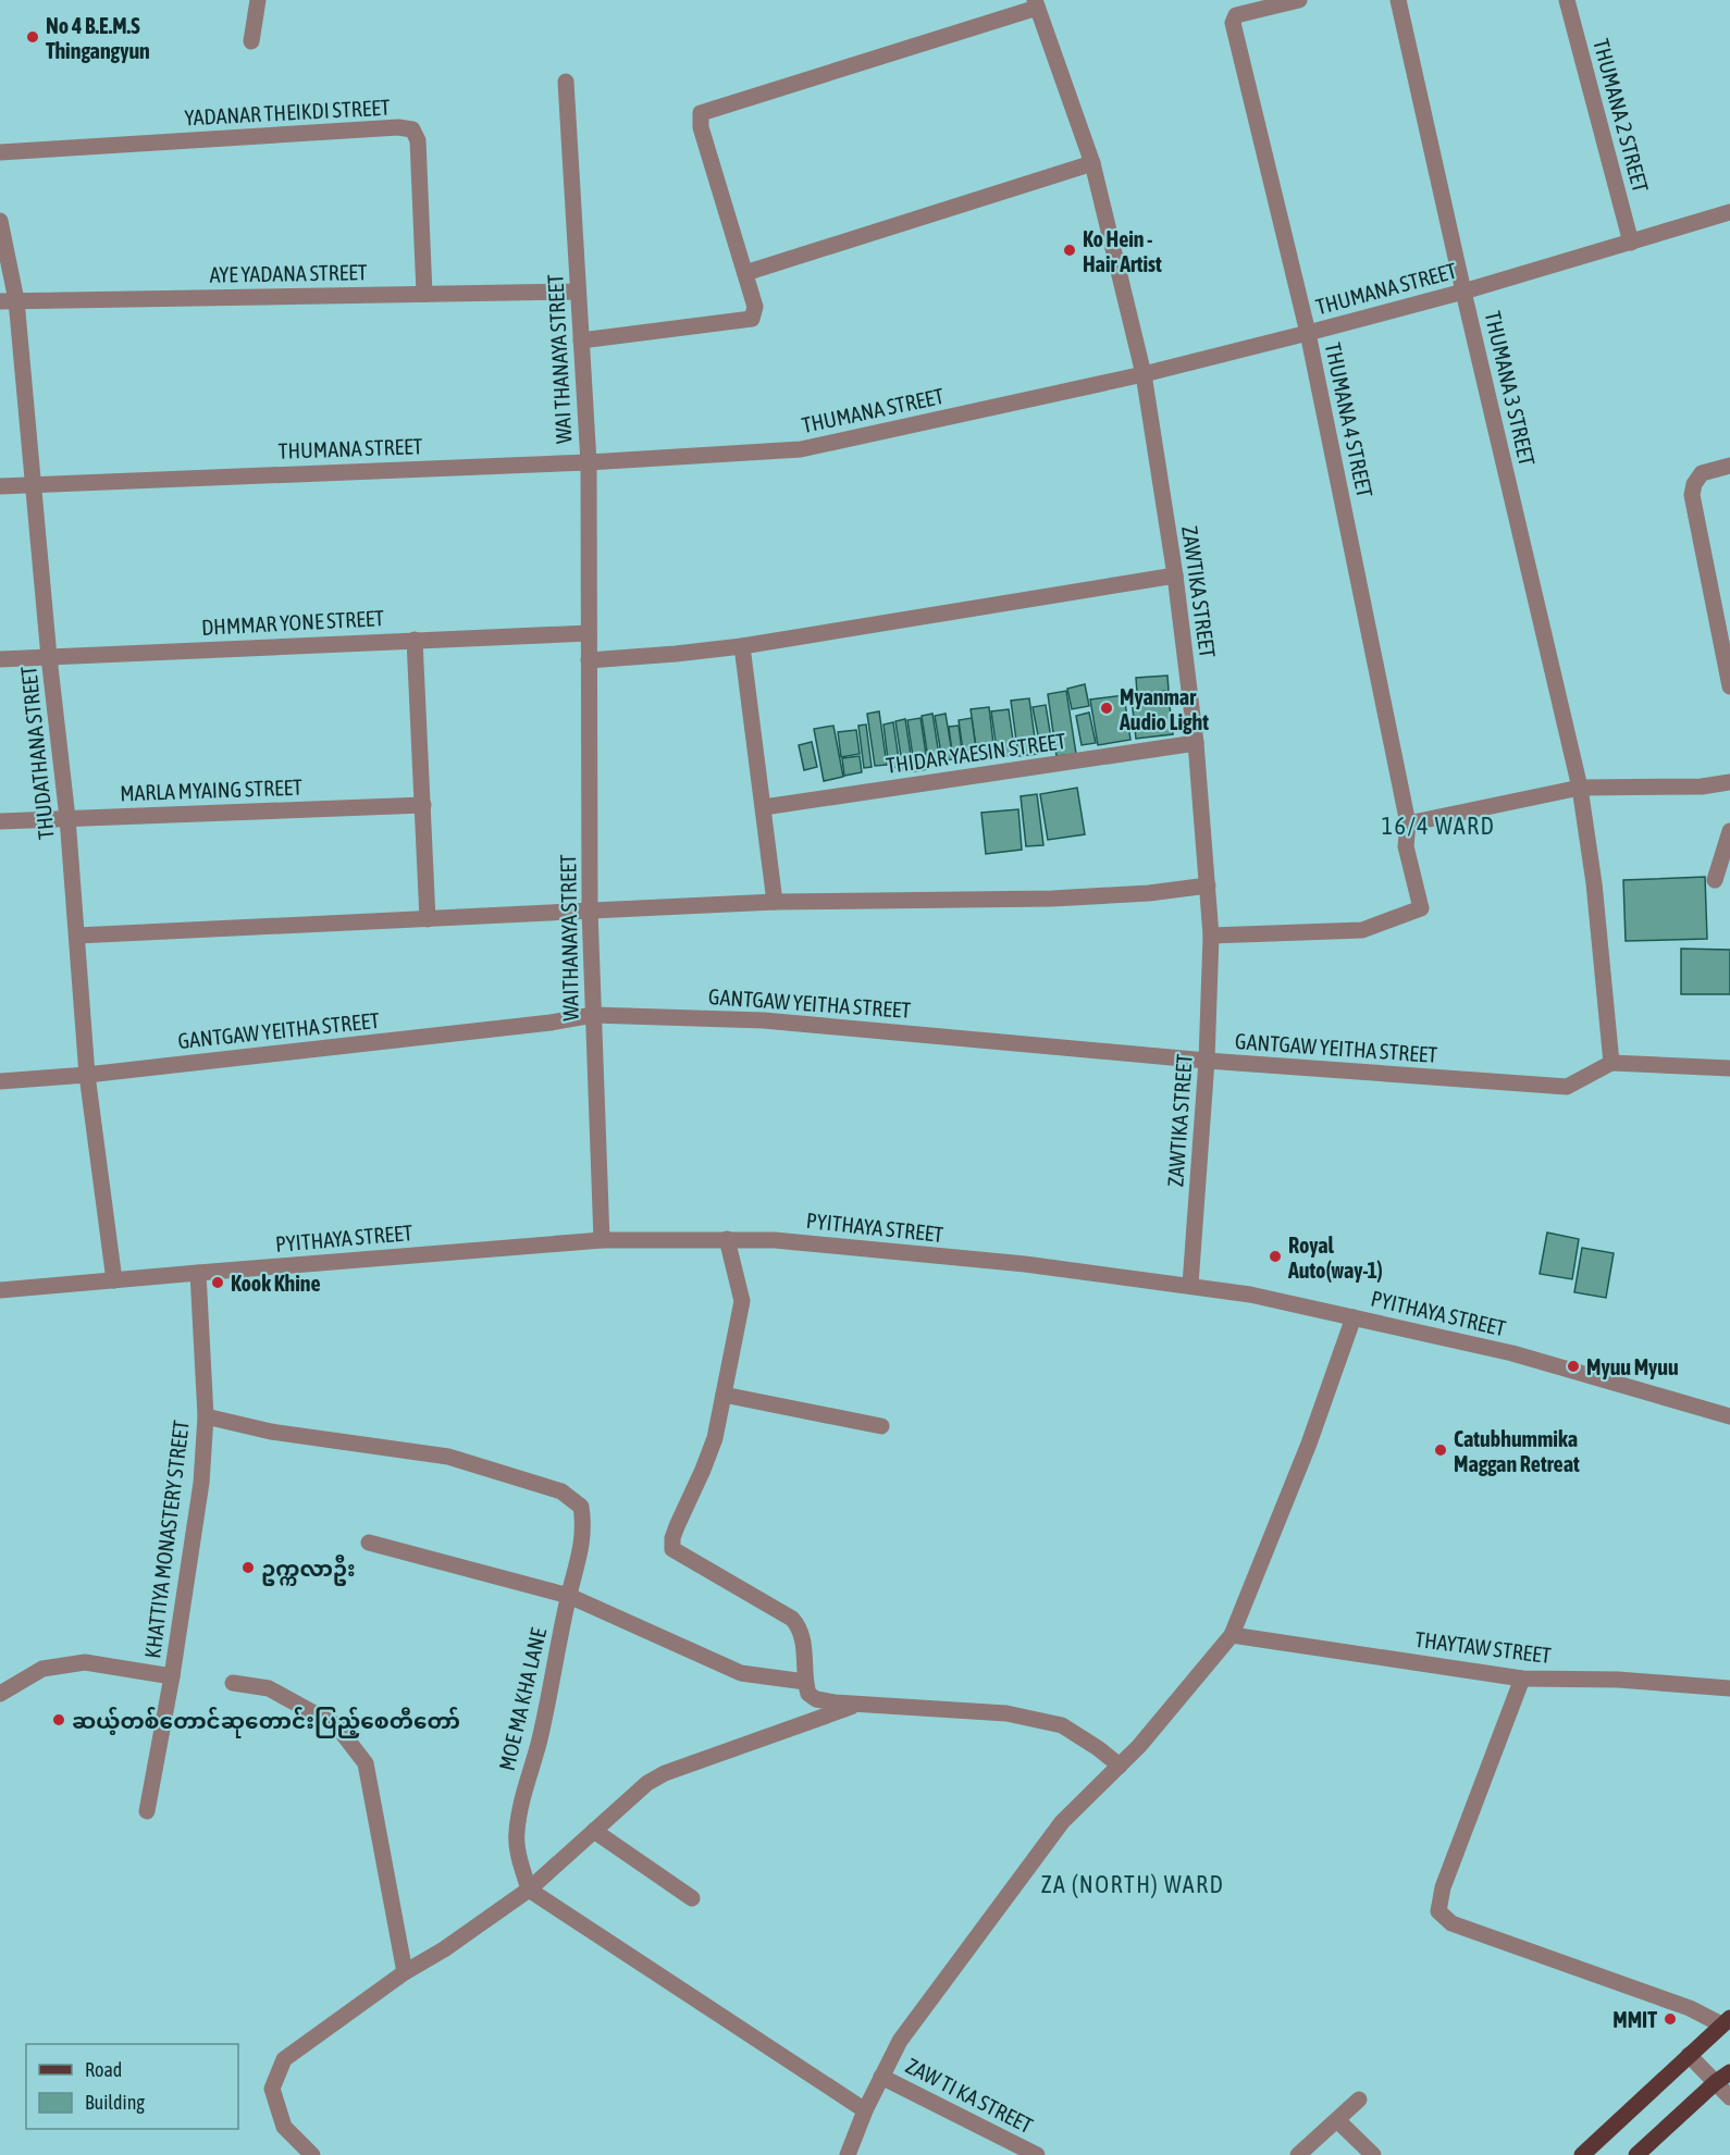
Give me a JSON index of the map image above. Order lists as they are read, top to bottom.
{
  "streets": {
    "street": [
      "YADANAR THEIKDI STREET",
      "THUMANA 2 STREET",
      "AYE YADANA STREET",
      "THUMANA STREET",
      "WAI THANAYA STREET",
      "THUMANA 3 STREET",
      "THUMANA 4 STREET",
      "ZAWTIKA STREET",
      "DHMMAR YONE STREET",
      "THUDATHANA STREET",
      "THIDAR YAESIN STREET",
      "MARLA MYAING STREET",
      "WAITHANAYA STREET",
      "GANTGAW YEITHA STREET",
      "PYITHAYA STREET",
      "KHATTIYA MONASTERY STREET",
      "THAYTAW STREET",
      "MOE MA KHA LANE",
      "ZAW TI KA STREET"
    ]
  },
  "crossings": [
    ["YADANAR THEIKDI STREET", "AYE YADANA STREET"],
    ["THUMANA 2 STREET", "THUMANA STREET"],
    ["AYE YADANA STREET", "WAI THANAYA STREET"],
    ["AYE YADANA STREET", "THUDATHANA STREET"],
    ["THUMANA STREET", "WAI THANAYA STREET"],
    ["THUMANA STREET", "THUMANA 3 STREET"],
    ["THUMANA STREET", "THUMANA 4 STREET"],
    ["THUMANA STREET", "ZAWTIKA STREET"],
    ["THUMANA STREET", "THUDATHANA STREET"],
    ["WAI THANAYA STREET", "DHMMAR YONE STREET"],
    ["WAI THANAYA STREET", "WAITHANAYA STREET"],
    ["THUMANA 3 STREET", "GANTGAW YEITHA STREET"],
    ["THUMANA 4 STREET", "ZAWTIKA STREET"],
    ["ZAWTIKA STREET", "THIDAR YAESIN STREET"],
    ["ZAWTIKA STREET", "GANTGAW YEITHA STREET"],
    ["ZAWTIKA STREET", "PYITHAYA STREET"],
    ["DHMMAR YONE STREET", "THUDATHANA STREET"],
    ["DHMMAR YONE STREET", "WAITHANAYA STREET"],
    ["THUDATHANA STREET", "MARLA MYAING STREET"],
    ["THUDATHANA STREET", "GANTGAW YEITHA STREET"],
    ["THUDATHANA STREET", "PYITHAYA STREET"],
    ["WAITHANAYA STREET", "GANTGAW YEITHA STREET"],
    ["WAITHANAYA STREET", "PYITHAYA STREET"],
    ["PYITHAYA STREET", "KHATTIYA MONASTERY STREET"],
    ["KHATTIYA MONASTERY STREET", "MOE MA KHA LANE"]
  ],
  "districts": ["16/4 WARD", "ZA (NORTH) WARD"],
  "places": [
    "No 4 B.E.M.S Thingangyun",
    "Ko Hein - Hair Artist",
    "Myanmar Audio Light",
    "Royal Auto(way-1)",
    "Kook Khine",
    "Myuu Myuu",
    "Catubhummika Maggan Retreat",
    "ဥက္ကလာဦး",
    "ဆယ့်တစ်တောင်ဆုတောင်းပြည့်စေတီတော်",
    "MMIT"
  ],
  "legend": ["Road", "Building"]
}
